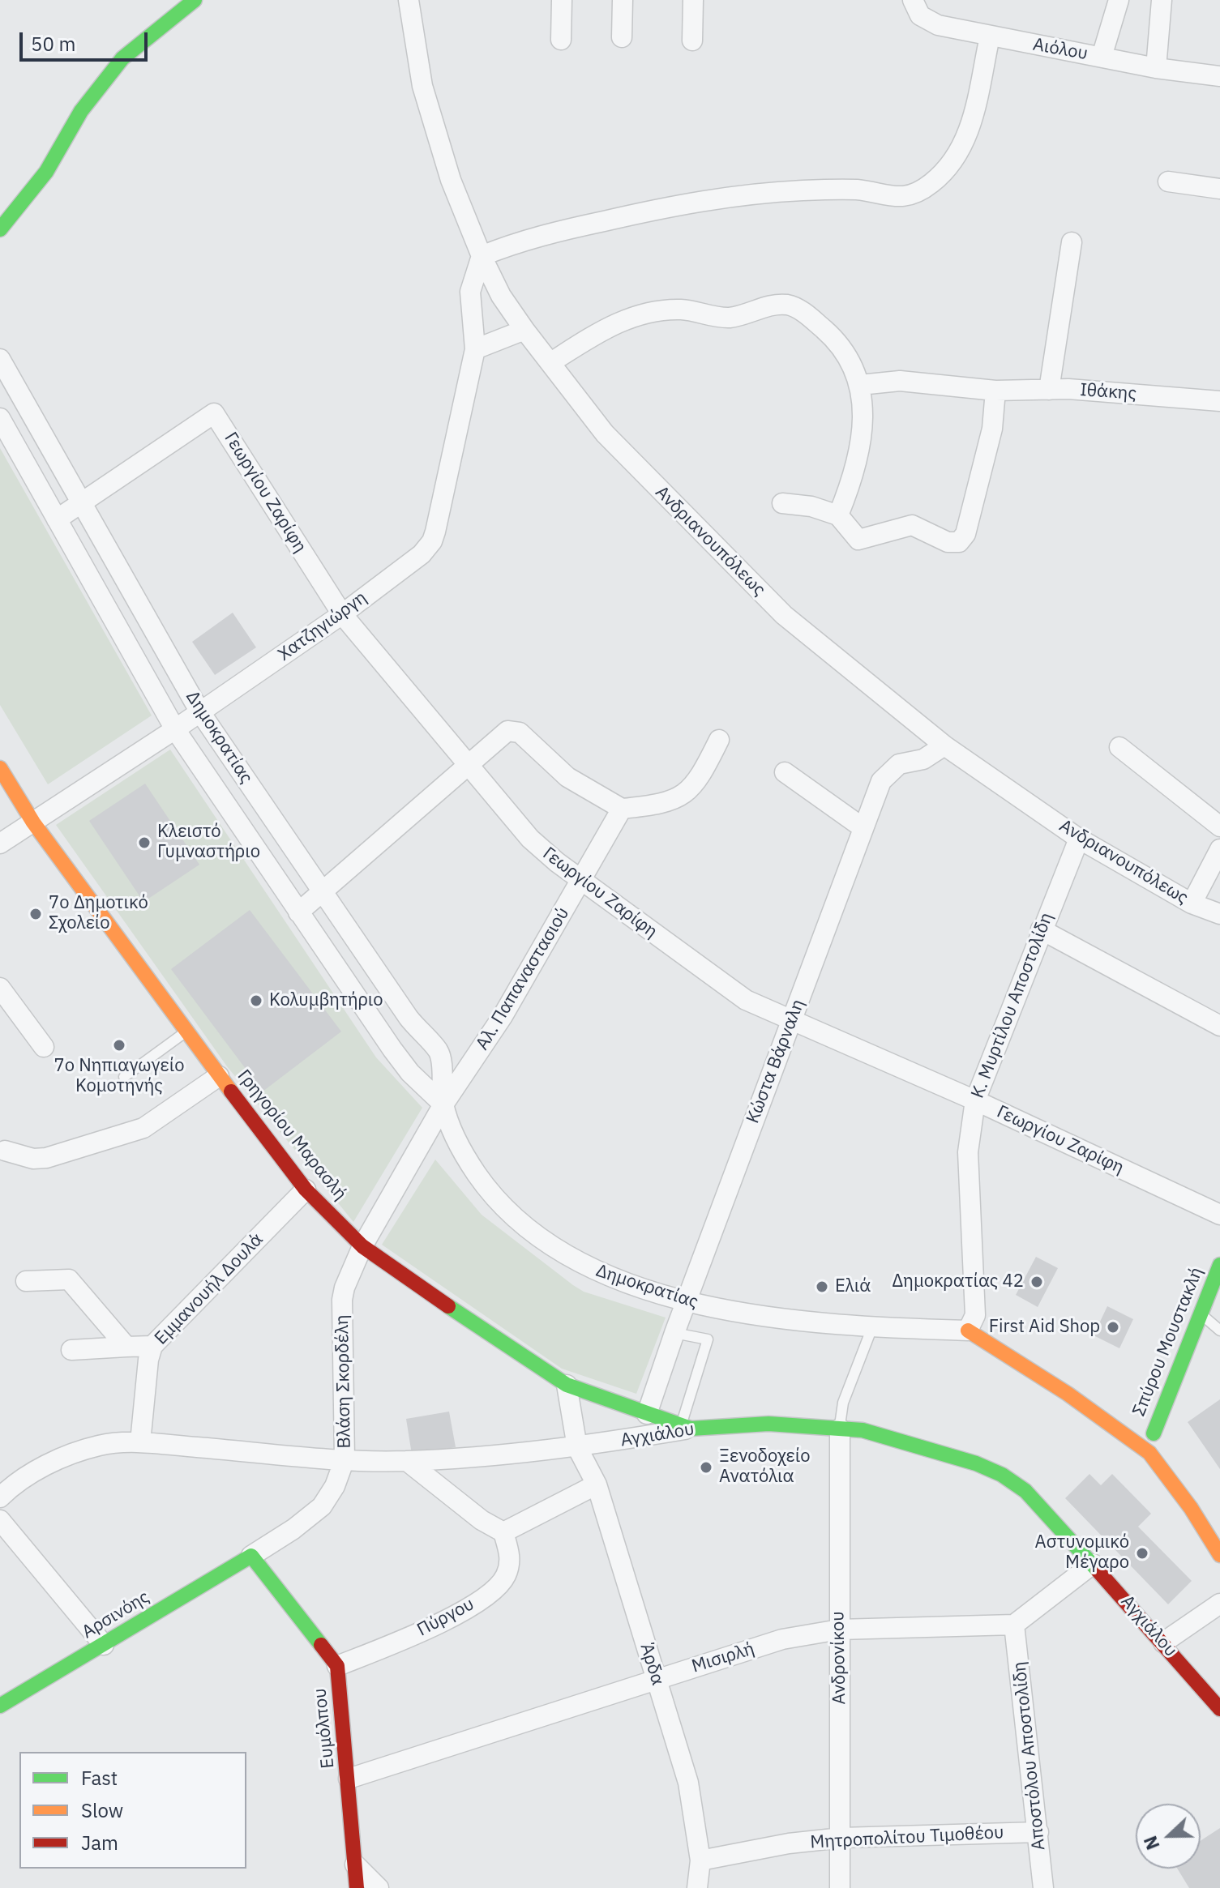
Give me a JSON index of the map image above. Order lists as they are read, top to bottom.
{
  "streets": {
    "street": [
      "Αιόλου",
      "Ιθάκης",
      "Γεωργίου Ζαρίφη",
      "Ανδριανουπόλεως",
      "Χατζηγιώργη",
      "Δημοκρατίας",
      "Αλ. Παπαναστασιού",
      "Κ. Μυρτίλου Αποστολίδη",
      "Κώστα Βάρναλη",
      "Γρηγορίου Μαρασλή",
      "Εμμανουήλ Δουλά",
      "Σπύρου Μουστακλή",
      "Βλάση Σκορδέλη",
      "Αγχιάλου",
      "Αρσινόης",
      "Πύργου",
      "Μισιρλή",
      "Ανδρονίκου",
      "Άρδα",
      "Ευμόλπου",
      "Αποστόλου Αποστολίδη",
      "Μητροπολίτου Τιμοθέου"
    ]
  },
  "crossings": [
    ["Γεωργίου Ζαρίφη", "Χατζηγιώργη"],
    ["Γεωργίου Ζαρίφη", "Δημοκρατίας"],
    ["Γεωργίου Ζαρίφη", "Αλ. Παπαναστασιού"],
    ["Γεωργίου Ζαρίφη", "Κ. Μυρτίλου Αποστολίδη"],
    ["Γεωργίου Ζαρίφη", "Κώστα Βάρναλη"],
    ["Ανδριανουπόλεως", "Χατζηγιώργη"],
    ["Ανδριανουπόλεως", "Κ. Μυρτίλου Αποστολίδη"],
    ["Ανδριανουπόλεως", "Κώστα Βάρναλη"],
    ["Χατζηγιώργη", "Δημοκρατίας"],
    ["Χατζηγιώργη", "Γρηγορίου Μαρασλή"],
    ["Δημοκρατίας", "Αλ. Παπαναστασιού"],
    ["Δημοκρατίας", "Κ. Μυρτίλου Αποστολίδη"],
    ["Δημοκρατίας", "Κώστα Βάρναλη"],
    ["Αλ. Παπαναστασιού", "Γρηγορίου Μαρασλή"],
    ["Αλ. Παπαναστασιού", "Βλάση Σκορδέλη"],
    ["Κώστα Βάρναλη", "Γρηγορίου Μαρασλή"],
    ["Γρηγορίου Μαρασλή", "Εμμανουήλ Δουλά"],
    ["Γρηγορίου Μαρασλή", "Βλάση Σκορδέλη"],
    ["Γρηγορίου Μαρασλή", "Αγχιάλου"],
    ["Γρηγορίου Μαρασλή", "Άρδα"],
    ["Εμμανουήλ Δουλά", "Αγχιάλου"],
    ["Βλάση Σκορδέλη", "Αγχιάλου"],
    ["Βλάση Σκορδέλη", "Αρσινόης"],
    ["Βλάση Σκορδέλη", "Ευμόλπου"],
    ["Αγχιάλου", "Ανδρονίκου"],
    ["Αγχιάλου", "Άρδα"],
    ["Αρσινόης", "Ευμόλπου"],
    ["Πύργου", "Ευμόλπου"],
    ["Μισιρλή", "Ανδρονίκου"],
    ["Μισιρλή", "Άρδα"],
    ["Μισιρλή", "Ευμόλπου"],
    ["Μισιρλή", "Αποστόλου Αποστολίδη"],
    ["Ανδρονίκου", "Μητροπολίτου Τιμοθέου"],
    ["Άρδα", "Μητροπολίτου Τιμοθέου"],
    ["Αποστόλου Αποστολίδη", "Μητροπολίτου Τιμοθέου"]
  ],
  "places": [
    "Κλειστό Γυμναστήριο",
    "7ο Δημοτικό Σχολείο",
    "Κολυμβητήριο",
    "7ο Νηπιαγωγείο Κομοτηνής",
    "Δημοκρατίας 42",
    "Ελιά",
    "First Aid Shop",
    "Ξενοδοχείο Ανατόλια",
    "Αστυνομικό Μέγαρο"
  ],
  "legend": ["Fast", "Slow", "Jam"],
  "scale_bar": "50 m",
  "north": "left"
}
